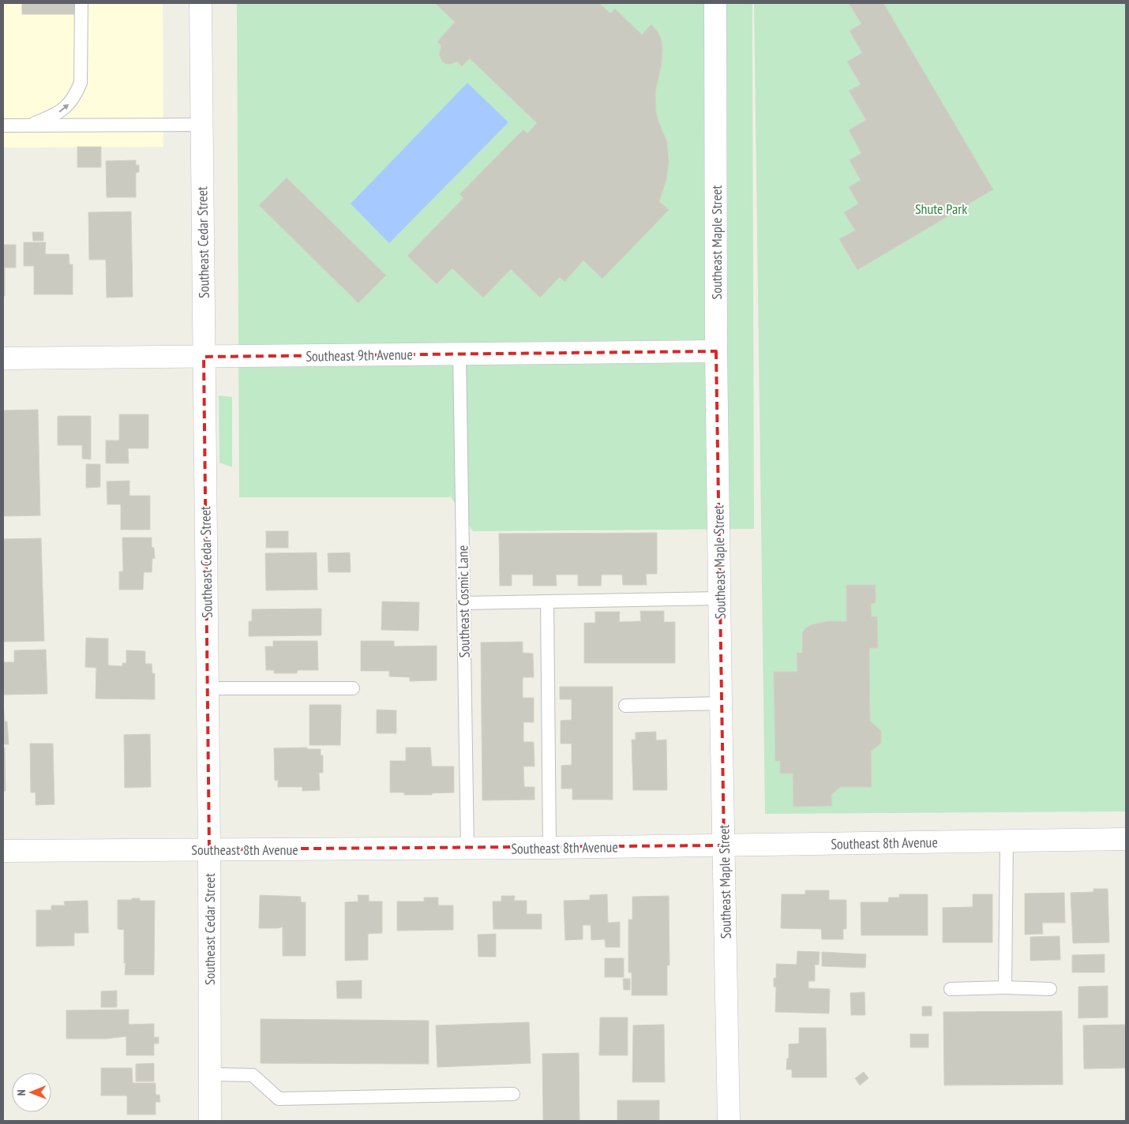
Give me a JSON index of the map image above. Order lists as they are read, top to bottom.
{
  "streets": {
    "street": [
      "Southeast Cedar Street",
      "Southeast Maple Street",
      "Southeast 9th Avenue",
      "Southeast 8th Avenue"
    ],
    "lane": ["Southeast Cosmic Lane"]
  },
  "crossings": [
    ["Southeast Cedar Street", "Southeast 9th Avenue"],
    ["Southeast Cedar Street", "Southeast 8th Avenue"],
    ["Southeast Maple Street", "Southeast 9th Avenue"],
    ["Southeast Maple Street", "Southeast 8th Avenue"],
    ["Southeast 9th Avenue", "Southeast Cosmic Lane"],
    ["Southeast Cosmic Lane", "Southeast 8th Avenue"]
  ],
  "parks": ["Shute Park"],
  "north": "left"
}
